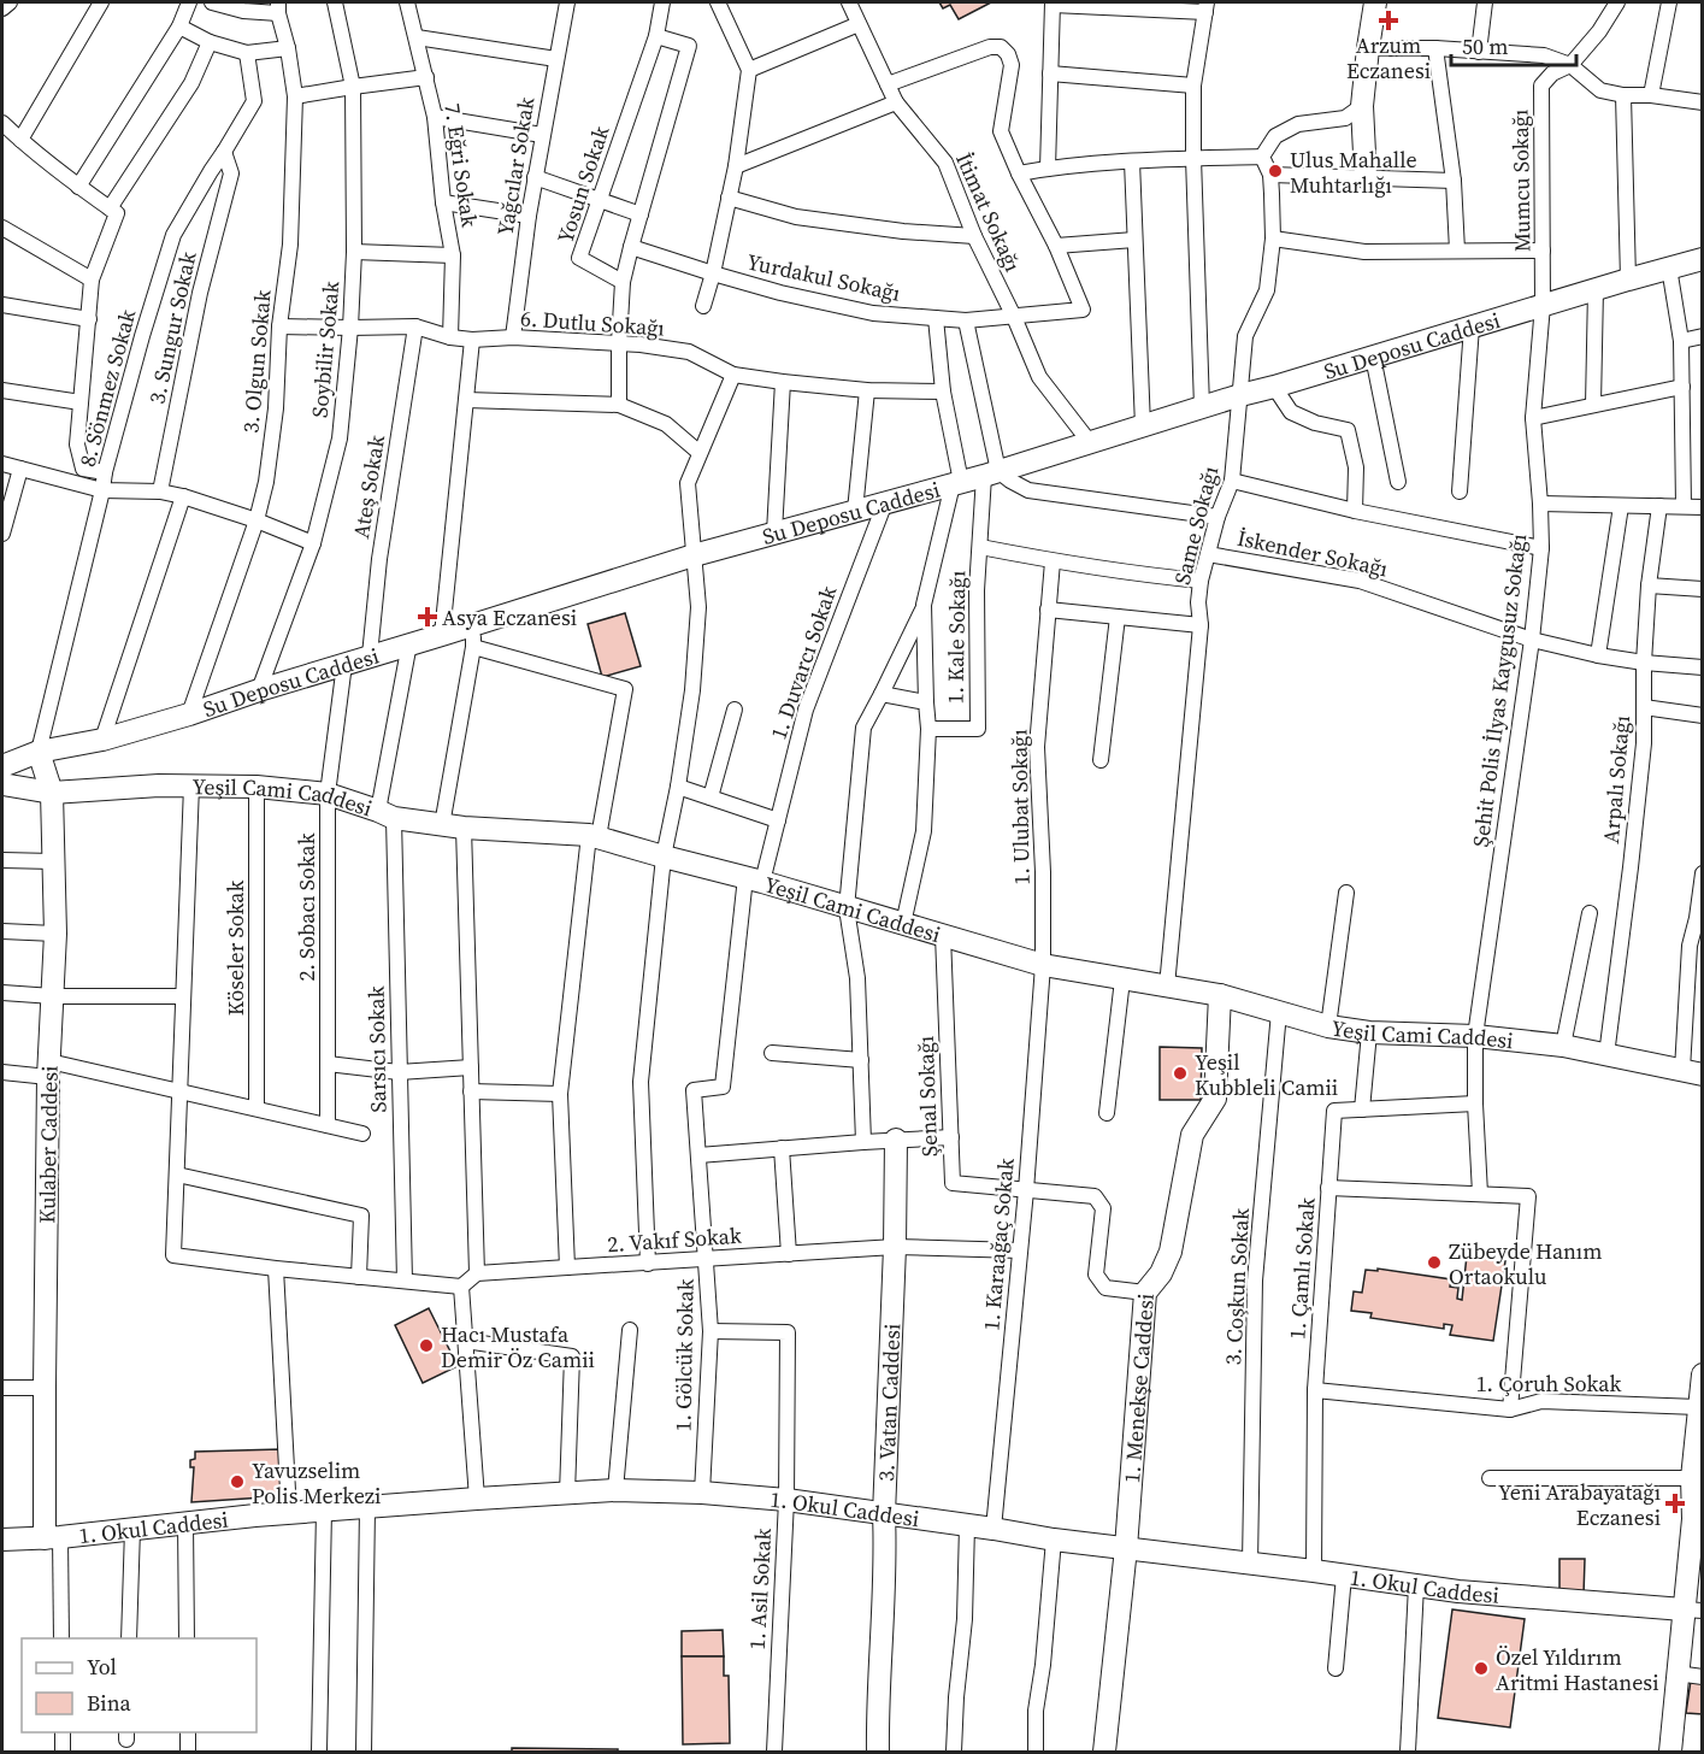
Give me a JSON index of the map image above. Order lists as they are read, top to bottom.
{
  "streets": {
    "main road": [
      "Su Deposu Caddesi",
      "Yeşil Cami Caddesi",
      "Kulaber Caddesi",
      "1. Menekşe Caddesi",
      "3. Vatan Caddesi",
      "1. Okul Caddesi"
    ],
    "street": [
      "7. Eğri Sokak",
      "Yağcılar Sokak",
      "Mumcu Sokağı",
      "Yosun Sokak",
      "İtimat Sokağı",
      "Yurdakul Sokağı",
      "6. Dutlu Sokağı",
      "3. Sungur Sokak",
      "Soybilir Sokak",
      "3. Olgun Sokak",
      "8. Sönmez Sokak",
      "Ateş Sokak",
      "Same Sokağı",
      "İskender Sokağı",
      "1. Kale Sokağı",
      "1. Duvarcı Sokak",
      "Şehit Polis İlyas Kaygusuz Sokağı",
      "Arpalı Sokağı",
      "1. Ulubat Sokağı",
      "2. Sobacı Sokak",
      "Köseler Sokak",
      "Sarsıcı Sokak",
      "Şenal Sokağı",
      "2. Vakıf Sokak",
      "1. Karaağaç Sokak",
      "1. Çamlı Sokak",
      "3. Coşkun Sokak",
      "1. Gölcük Sokak",
      "1. Çoruh Sokak",
      "1. Asil Sokak"
    ]
  },
  "crossings": [
    ["7. Eğri Sokak", "6. Dutlu Sokağı"],
    ["Yağcılar Sokak", "6. Dutlu Sokağı"],
    ["Mumcu Sokağı", "Su Deposu Caddesi"],
    ["Mumcu Sokağı", "Şehit Polis İlyas Kaygusuz Sokağı"],
    ["İtimat Sokağı", "Yurdakul Sokağı"],
    ["İtimat Sokağı", "Su Deposu Caddesi"],
    ["Yurdakul Sokağı", "1. Kale Sokağı"],
    ["6. Dutlu Sokağı", "Soybilir Sokak"],
    ["6. Dutlu Sokağı", "3. Olgun Sokak"],
    ["6. Dutlu Sokağı", "Ateş Sokak"],
    ["3. Sungur Sokak", "8. Sönmez Sokak"],
    ["Su Deposu Caddesi", "Soybilir Sokak"],
    ["Su Deposu Caddesi", "3. Olgun Sokak"],
    ["Su Deposu Caddesi", "8. Sönmez Sokak"],
    ["Su Deposu Caddesi", "Ateş Sokak"],
    ["Su Deposu Caddesi", "Same Sokağı"],
    ["Su Deposu Caddesi", "1. Kale Sokağı"],
    ["Su Deposu Caddesi", "1. Duvarcı Sokak"],
    ["Su Deposu Caddesi", "Şehit Polis İlyas Kaygusuz Sokağı"],
    ["Su Deposu Caddesi", "2. Sobacı Sokak"],
    ["Su Deposu Caddesi", "Sarsıcı Sokak"],
    ["Su Deposu Caddesi", "Kulaber Caddesi"],
    ["8. Sönmez Sokak", "Kulaber Caddesi"],
    ["Same Sokağı", "İskender Sokağı"],
    ["Same Sokağı", "Yeşil Cami Caddesi"],
    ["İskender Sokağı", "Şehit Polis İlyas Kaygusuz Sokağı"],
    ["İskender Sokağı", "Arpalı Sokağı"],
    ["1. Kale Sokağı", "Yeşil Cami Caddesi"],
    ["1. Duvarcı Sokak", "Yeşil Cami Caddesi"],
    ["1. Duvarcı Sokak", "1. Gölcük Sokak"],
    ["Şehit Polis İlyas Kaygusuz Sokağı", "Yeşil Cami Caddesi"],
    ["Şehit Polis İlyas Kaygusuz Sokağı", "1. Çamlı Sokak"],
    ["Arpalı Sokağı", "Yeşil Cami Caddesi"],
    ["Yeşil Cami Caddesi", "1. Ulubat Sokağı"],
    ["Yeşil Cami Caddesi", "2. Sobacı Sokak"],
    ["Yeşil Cami Caddesi", "Köseler Sokak"],
    ["Yeşil Cami Caddesi", "Sarsıcı Sokak"],
    ["Yeşil Cami Caddesi", "Şenal Sokağı"],
    ["Yeşil Cami Caddesi", "Kulaber Caddesi"],
    ["Yeşil Cami Caddesi", "1. Karaağaç Sokak"],
    ["Yeşil Cami Caddesi", "3. Coşkun Sokak"],
    ["Yeşil Cami Caddesi", "1. Menekşe Caddesi"],
    ["1. Ulubat Sokağı", "1. Karaağaç Sokak"],
    ["Şenal Sokağı", "1. Karaağaç Sokak"],
    ["Kulaber Caddesi", "1. Okul Caddesi"],
    ["2. Vakıf Sokak", "1. Karaağaç Sokak"],
    ["2. Vakıf Sokak", "1. Gölcük Sokak"],
    ["2. Vakıf Sokak", "3. Vatan Caddesi"],
    ["1. Karaağaç Sokak", "1. Okul Caddesi"],
    ["1. Çamlı Sokak", "1. Çoruh Sokak"],
    ["1. Çamlı Sokak", "1. Okul Caddesi"],
    ["3. Coşkun Sokak", "1. Okul Caddesi"],
    ["1. Gölcük Sokak", "1. Okul Caddesi"],
    ["1. Gölcük Sokak", "1. Asil Sokak"],
    ["1. Menekşe Caddesi", "1. Okul Caddesi"],
    ["3. Vatan Caddesi", "1. Okul Caddesi"],
    ["1. Okul Caddesi", "1. Asil Sokak"]
  ],
  "places": {
    "health": ["Arzum Eczanesi", "Asya Eczanesi", "Yeni Arabayatağı Eczanesi"],
    "other": [
      "Ulus Mahalle Muhtarlığı",
      "Yeşil Kubbleli Camii",
      "Zübeyde Hanım Ortaokulu",
      "Hacı Mustafa Demir Öz Camii",
      "Yavuzselim Polis Merkezi",
      "Özel Yıldırım Aritmi Hastanesi"
    ]
  },
  "legend": ["Yol", "Bina"],
  "scale_bar": "50 m"
}
